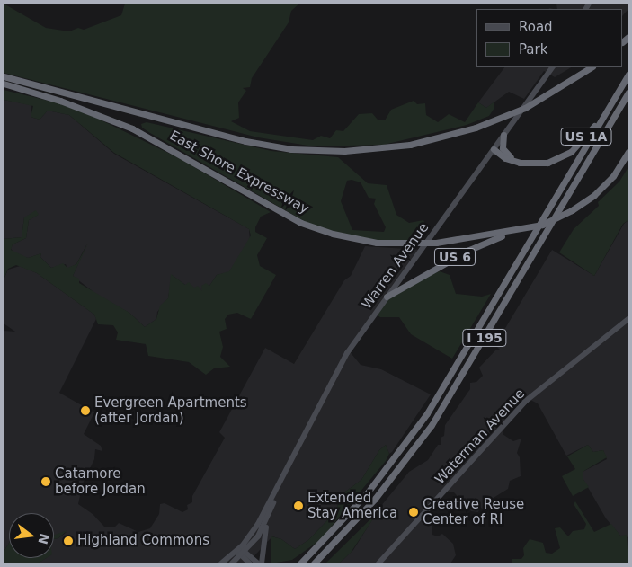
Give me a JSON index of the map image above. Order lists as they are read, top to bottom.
{
  "streets": {
    "highway": [
      "US 1A",
      "East Shore Expressway",
      "US 6",
      "I 195"
    ],
    "main road": ["Warren Avenue", "Waterman Avenue"]
  },
  "crossings": [
    ["US 1A", "I 195"],
    ["East Shore Expressway", "US 6"],
    ["US 6", "Warren Avenue"]
  ],
  "places": [
    "Evergreen Apartments (after Jordan)",
    "Catamore before Jordan",
    "Extended Stay America",
    "Creative Reuse Center of RI",
    "Highland Commons"
  ],
  "legend": ["Road", "Park"],
  "north": "right"
}
